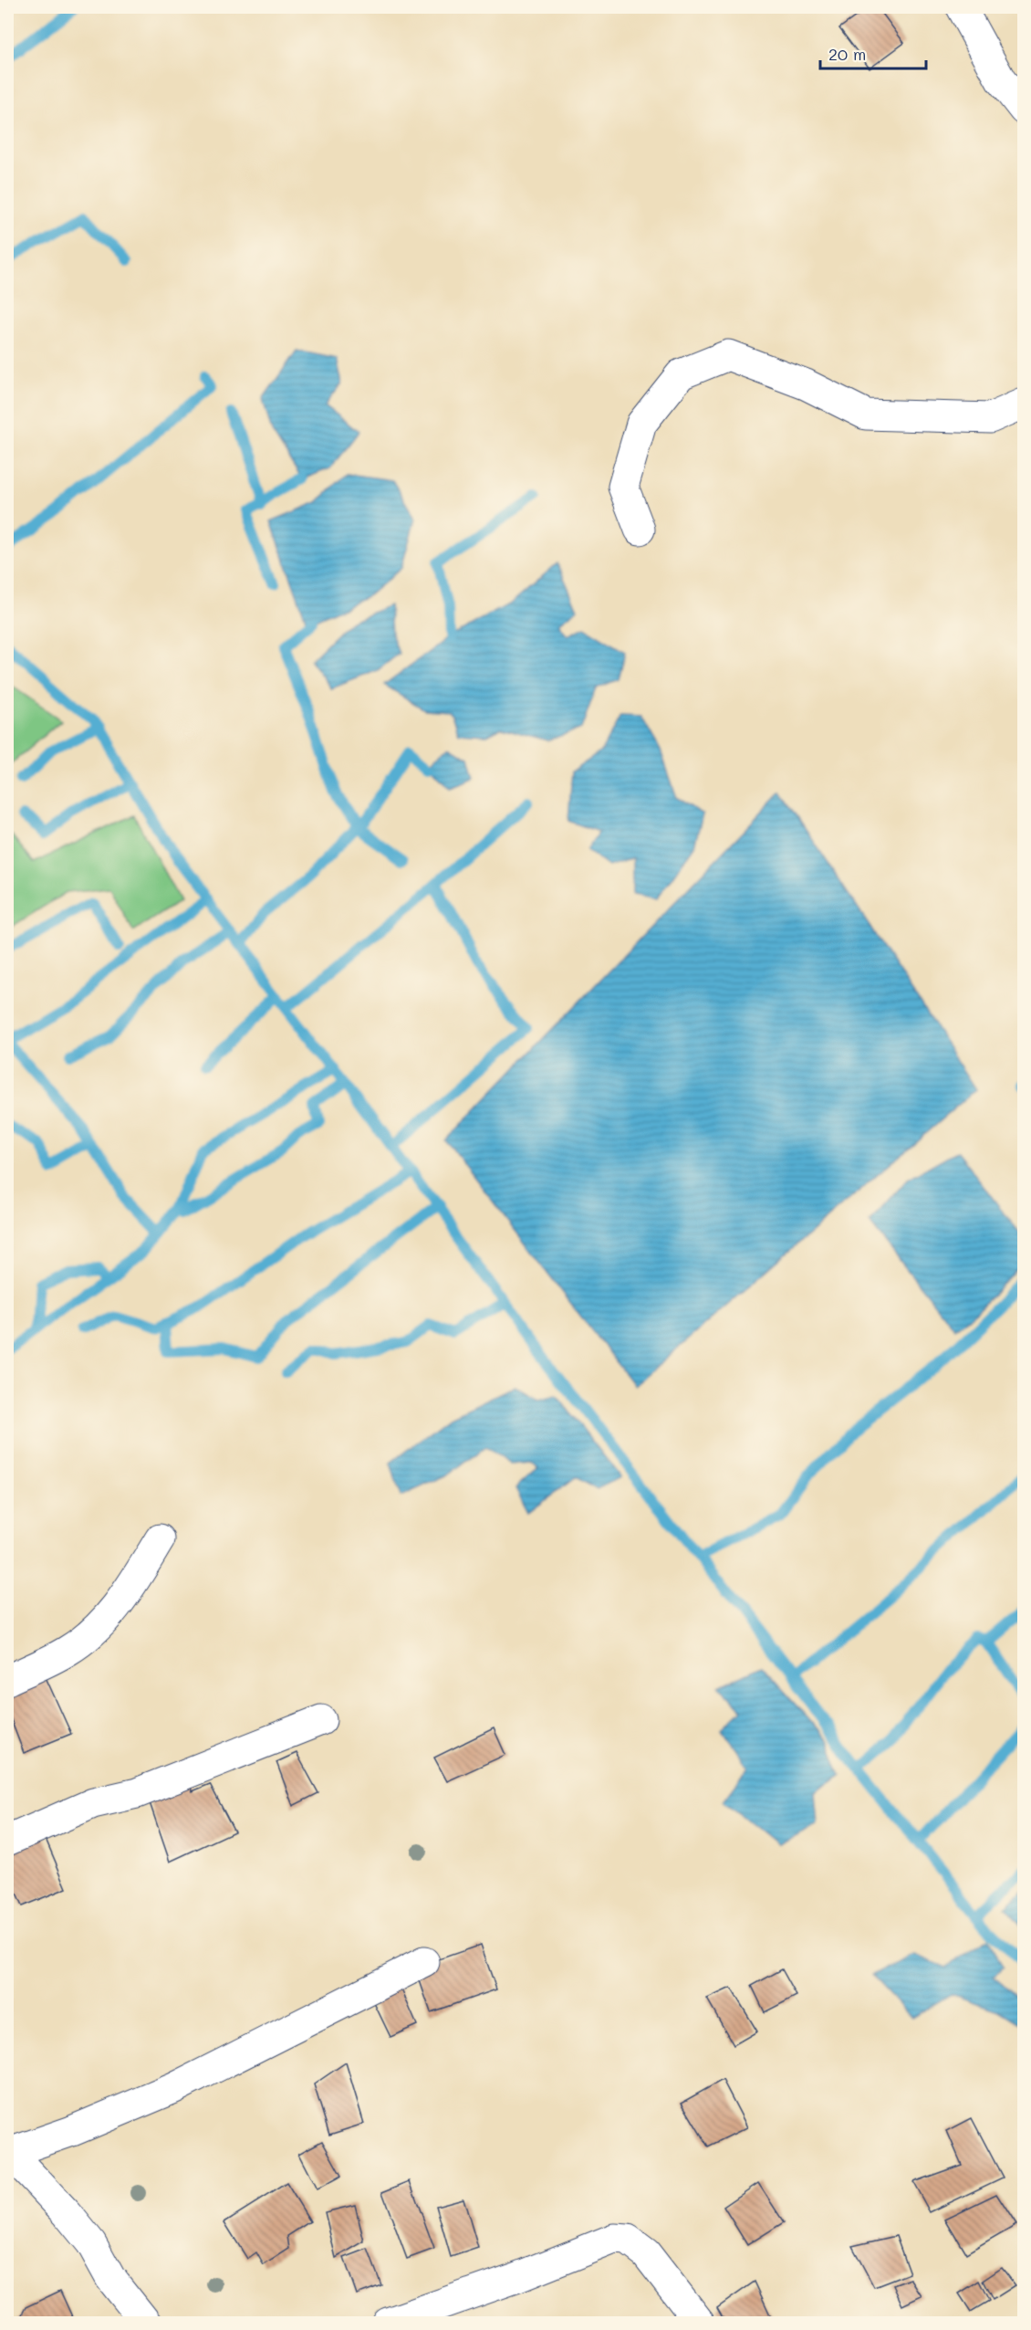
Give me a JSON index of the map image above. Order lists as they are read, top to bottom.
{
  "scale_bar": "20 m"
}
